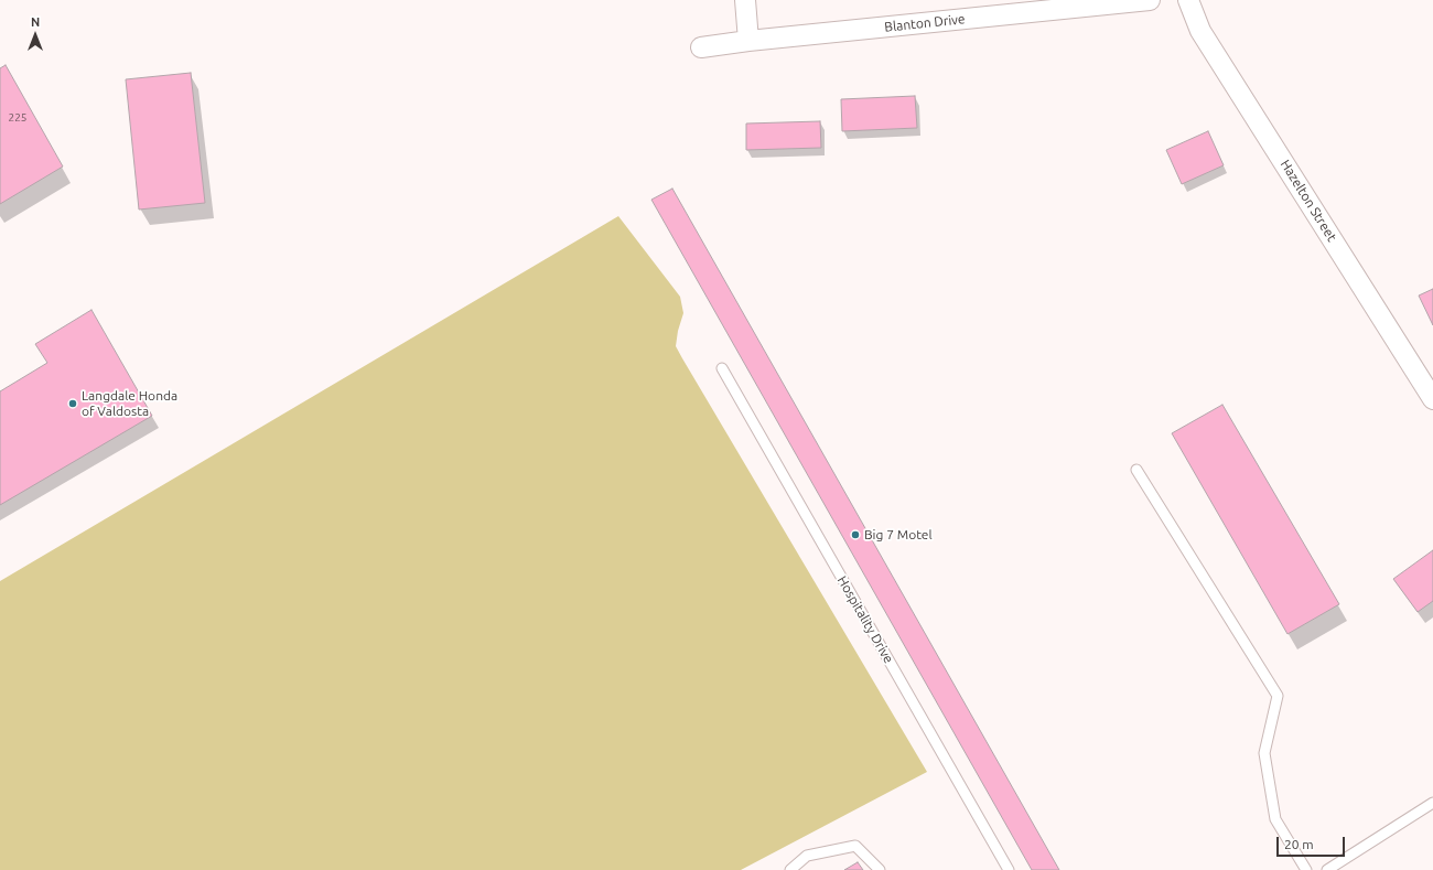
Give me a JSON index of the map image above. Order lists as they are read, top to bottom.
{
  "streets": {
    "street": ["Blanton Drive", "Hazelton Street"],
    "lane": ["Hospitality Drive"]
  },
  "places": ["Langdale Honda of Valdosta", "Big 7 Motel"],
  "house_numbers": ["225"],
  "scale_bar": "20 m",
  "north": "top"
}
